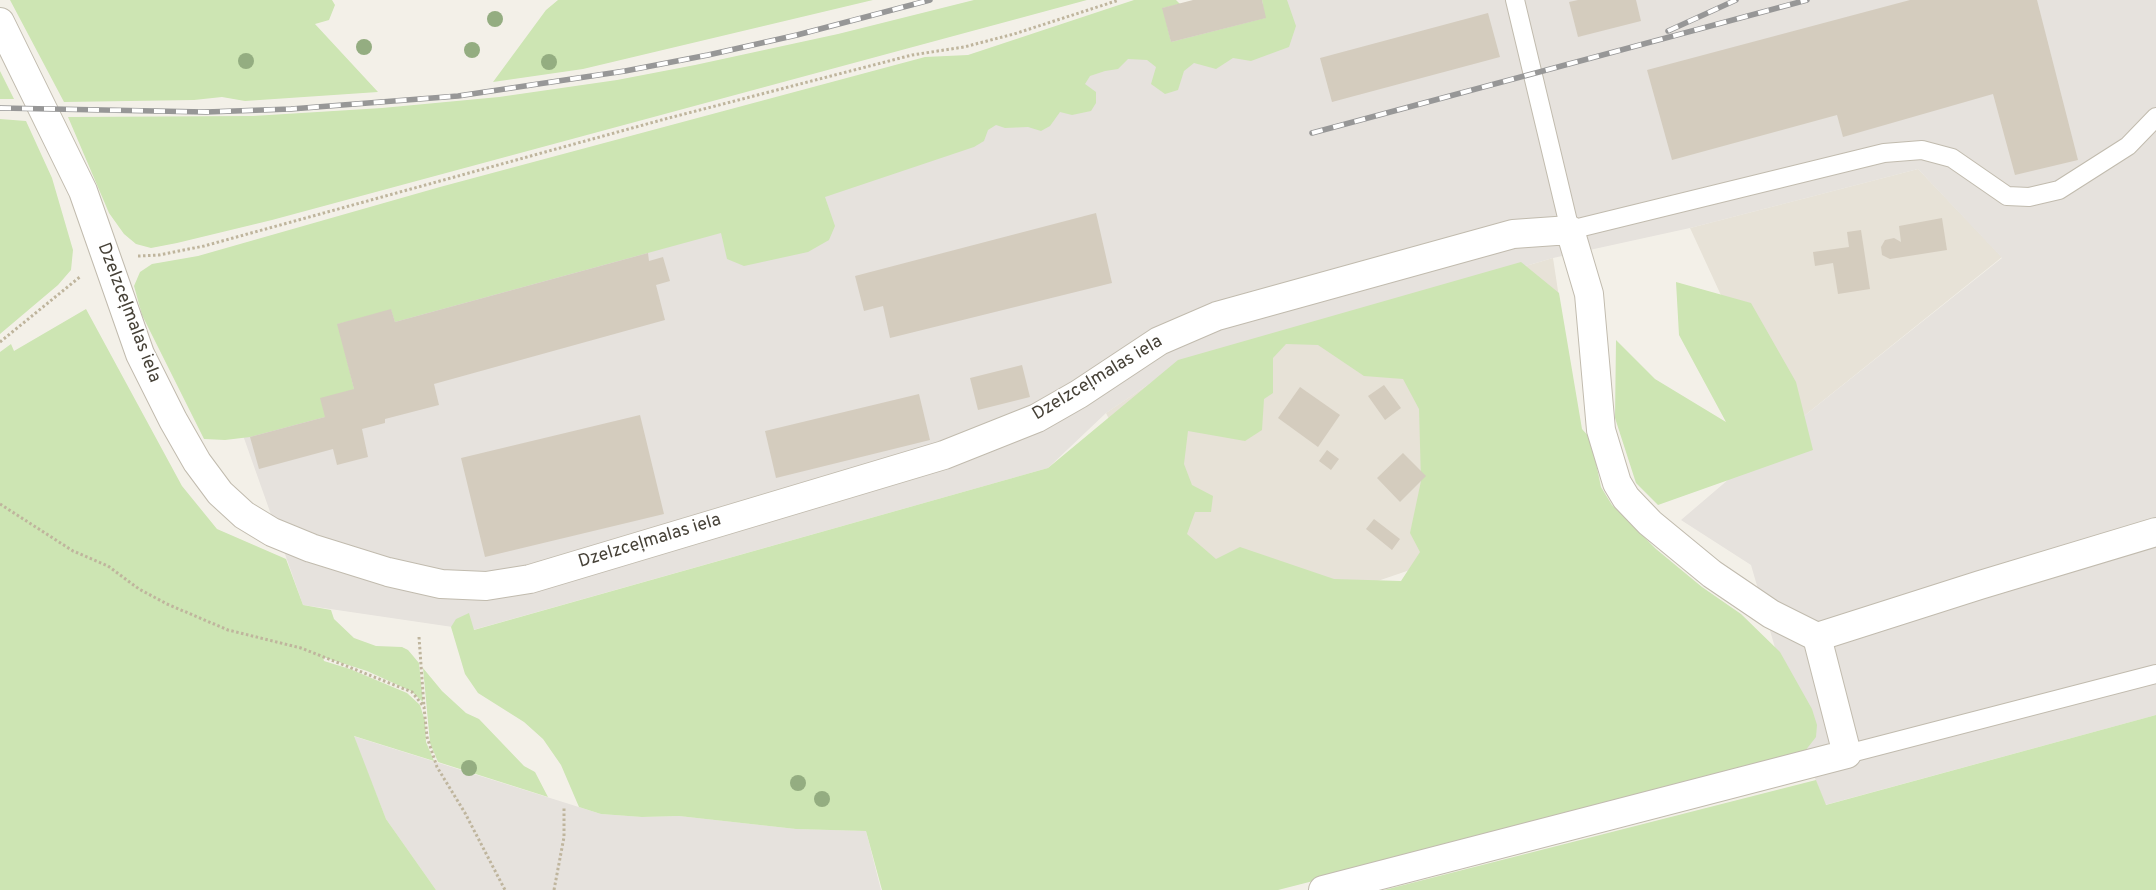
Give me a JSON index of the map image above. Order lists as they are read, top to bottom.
{
  "streets": {
    "street": ["Dzelzceļmalas iela"]
  }
}
